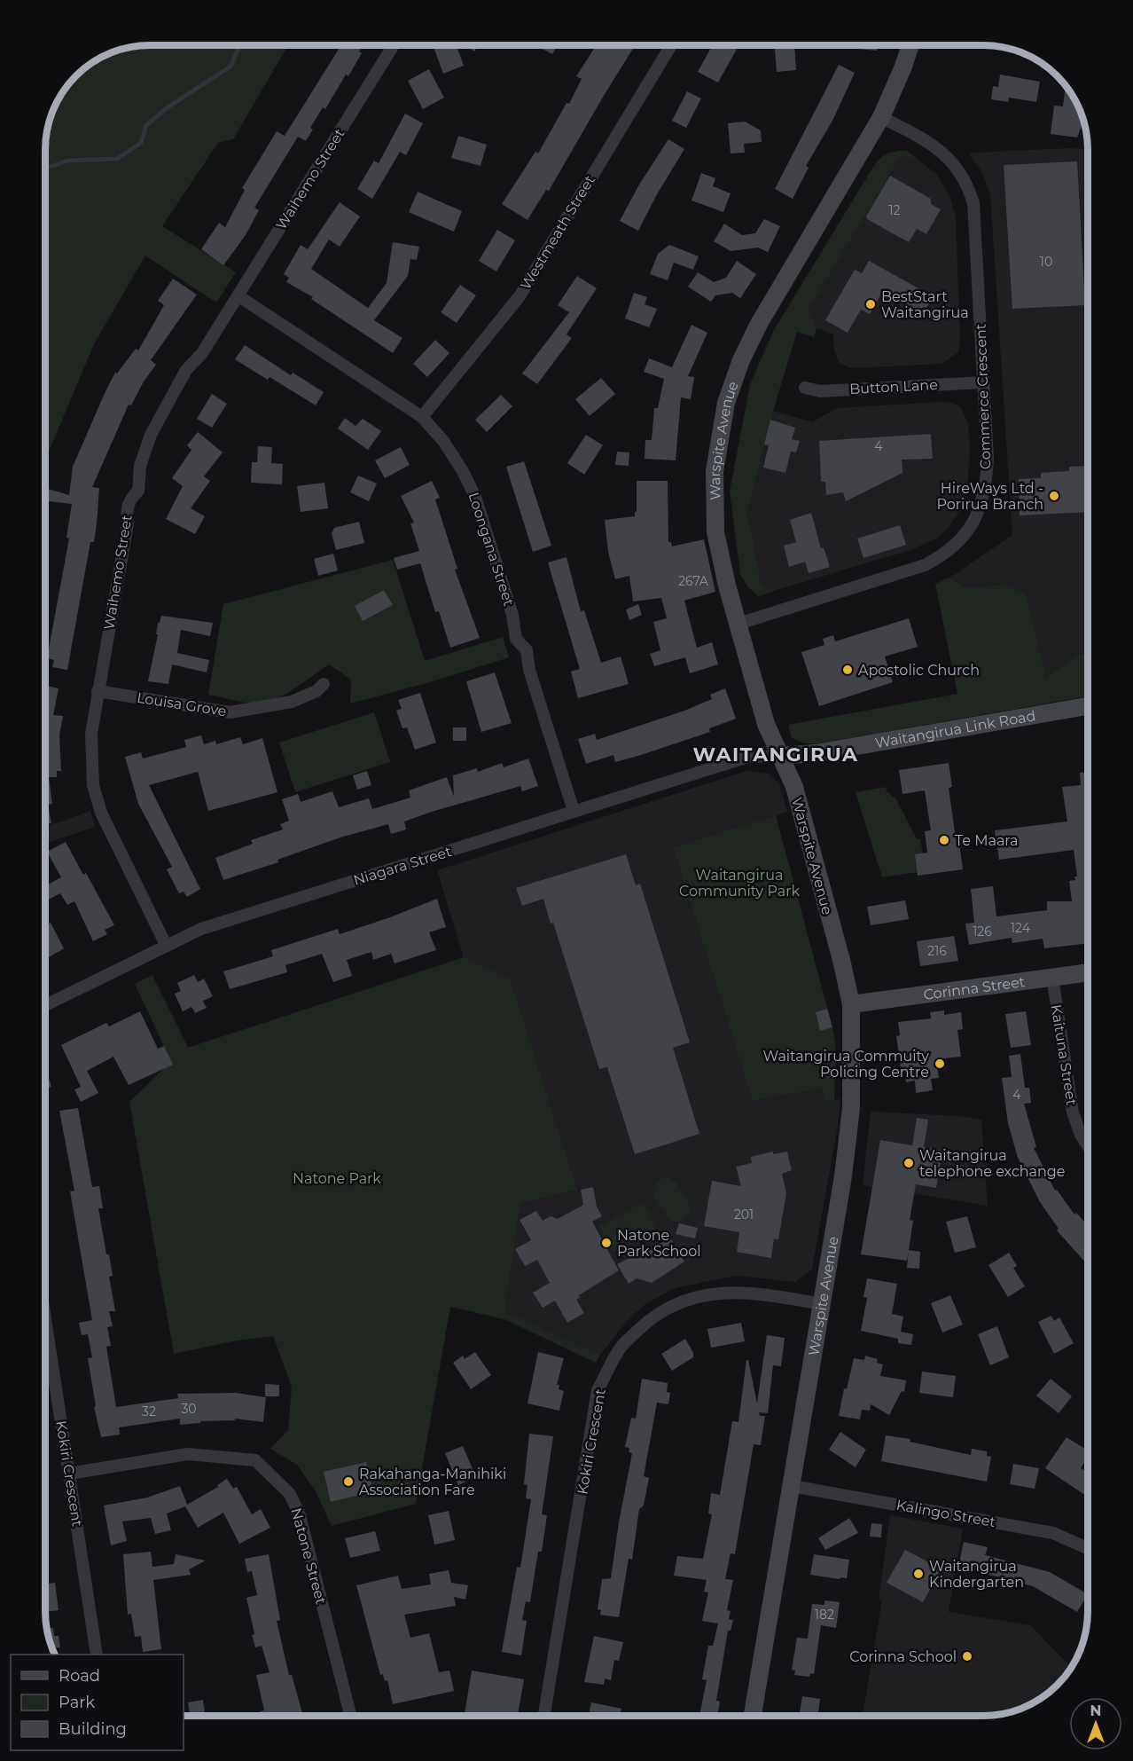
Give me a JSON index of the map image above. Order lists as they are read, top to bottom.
{
  "streets": {
    "main road": ["Warspite Avenue", "Waitangirua Link Road", "Corinna Street"],
    "street": [
      "Waihemo Street",
      "Westmeath Street",
      "Button Lane",
      "Commerce Crescent",
      "Loongana Street",
      "Louisa Grove",
      "Niagara Street",
      "Kaituna Street",
      "Kokiri Crescent",
      "Kalingo Street",
      "Natone Street"
    ]
  },
  "crossings": [
    ["Waihemo Street", "Loongana Street"],
    ["Waihemo Street", "Louisa Grove"],
    ["Waihemo Street", "Niagara Street"],
    ["Westmeath Street", "Loongana Street"],
    ["Button Lane", "Commerce Crescent"],
    ["Commerce Crescent", "Warspite Avenue"],
    ["Warspite Avenue", "Waitangirua Link Road"],
    ["Warspite Avenue", "Niagara Street"],
    ["Warspite Avenue", "Corinna Street"],
    ["Warspite Avenue", "Kokiri Crescent"],
    ["Warspite Avenue", "Kalingo Street"],
    ["Loongana Street", "Niagara Street"],
    ["Waitangirua Link Road", "Niagara Street"],
    ["Corinna Street", "Kaituna Street"],
    ["Kokiri Crescent", "Natone Street"]
  ],
  "districts": ["WAITANGIRUA"],
  "parks": ["Waitangirua Community Park", "Natone Park"],
  "places": [
    "BestStart Waitangirua",
    "HireWays Ltd - Porirua Branch",
    "Apostolic Church",
    "Te Maara",
    "Waitangirua Commuity Policing Centre",
    "Waitangirua telephone exchange",
    "Natone Park School",
    "Rakahanga-Manihiki Association Fare",
    "Waitangirua Kindergarten",
    "Corinna School"
  ],
  "house_numbers": [
    "12",
    "10",
    "4",
    "267A",
    "124",
    "126",
    "216",
    "4",
    "201",
    "30",
    "32",
    "182"
  ],
  "legend": ["Road", "Park", "Building"],
  "north": "top"
}
